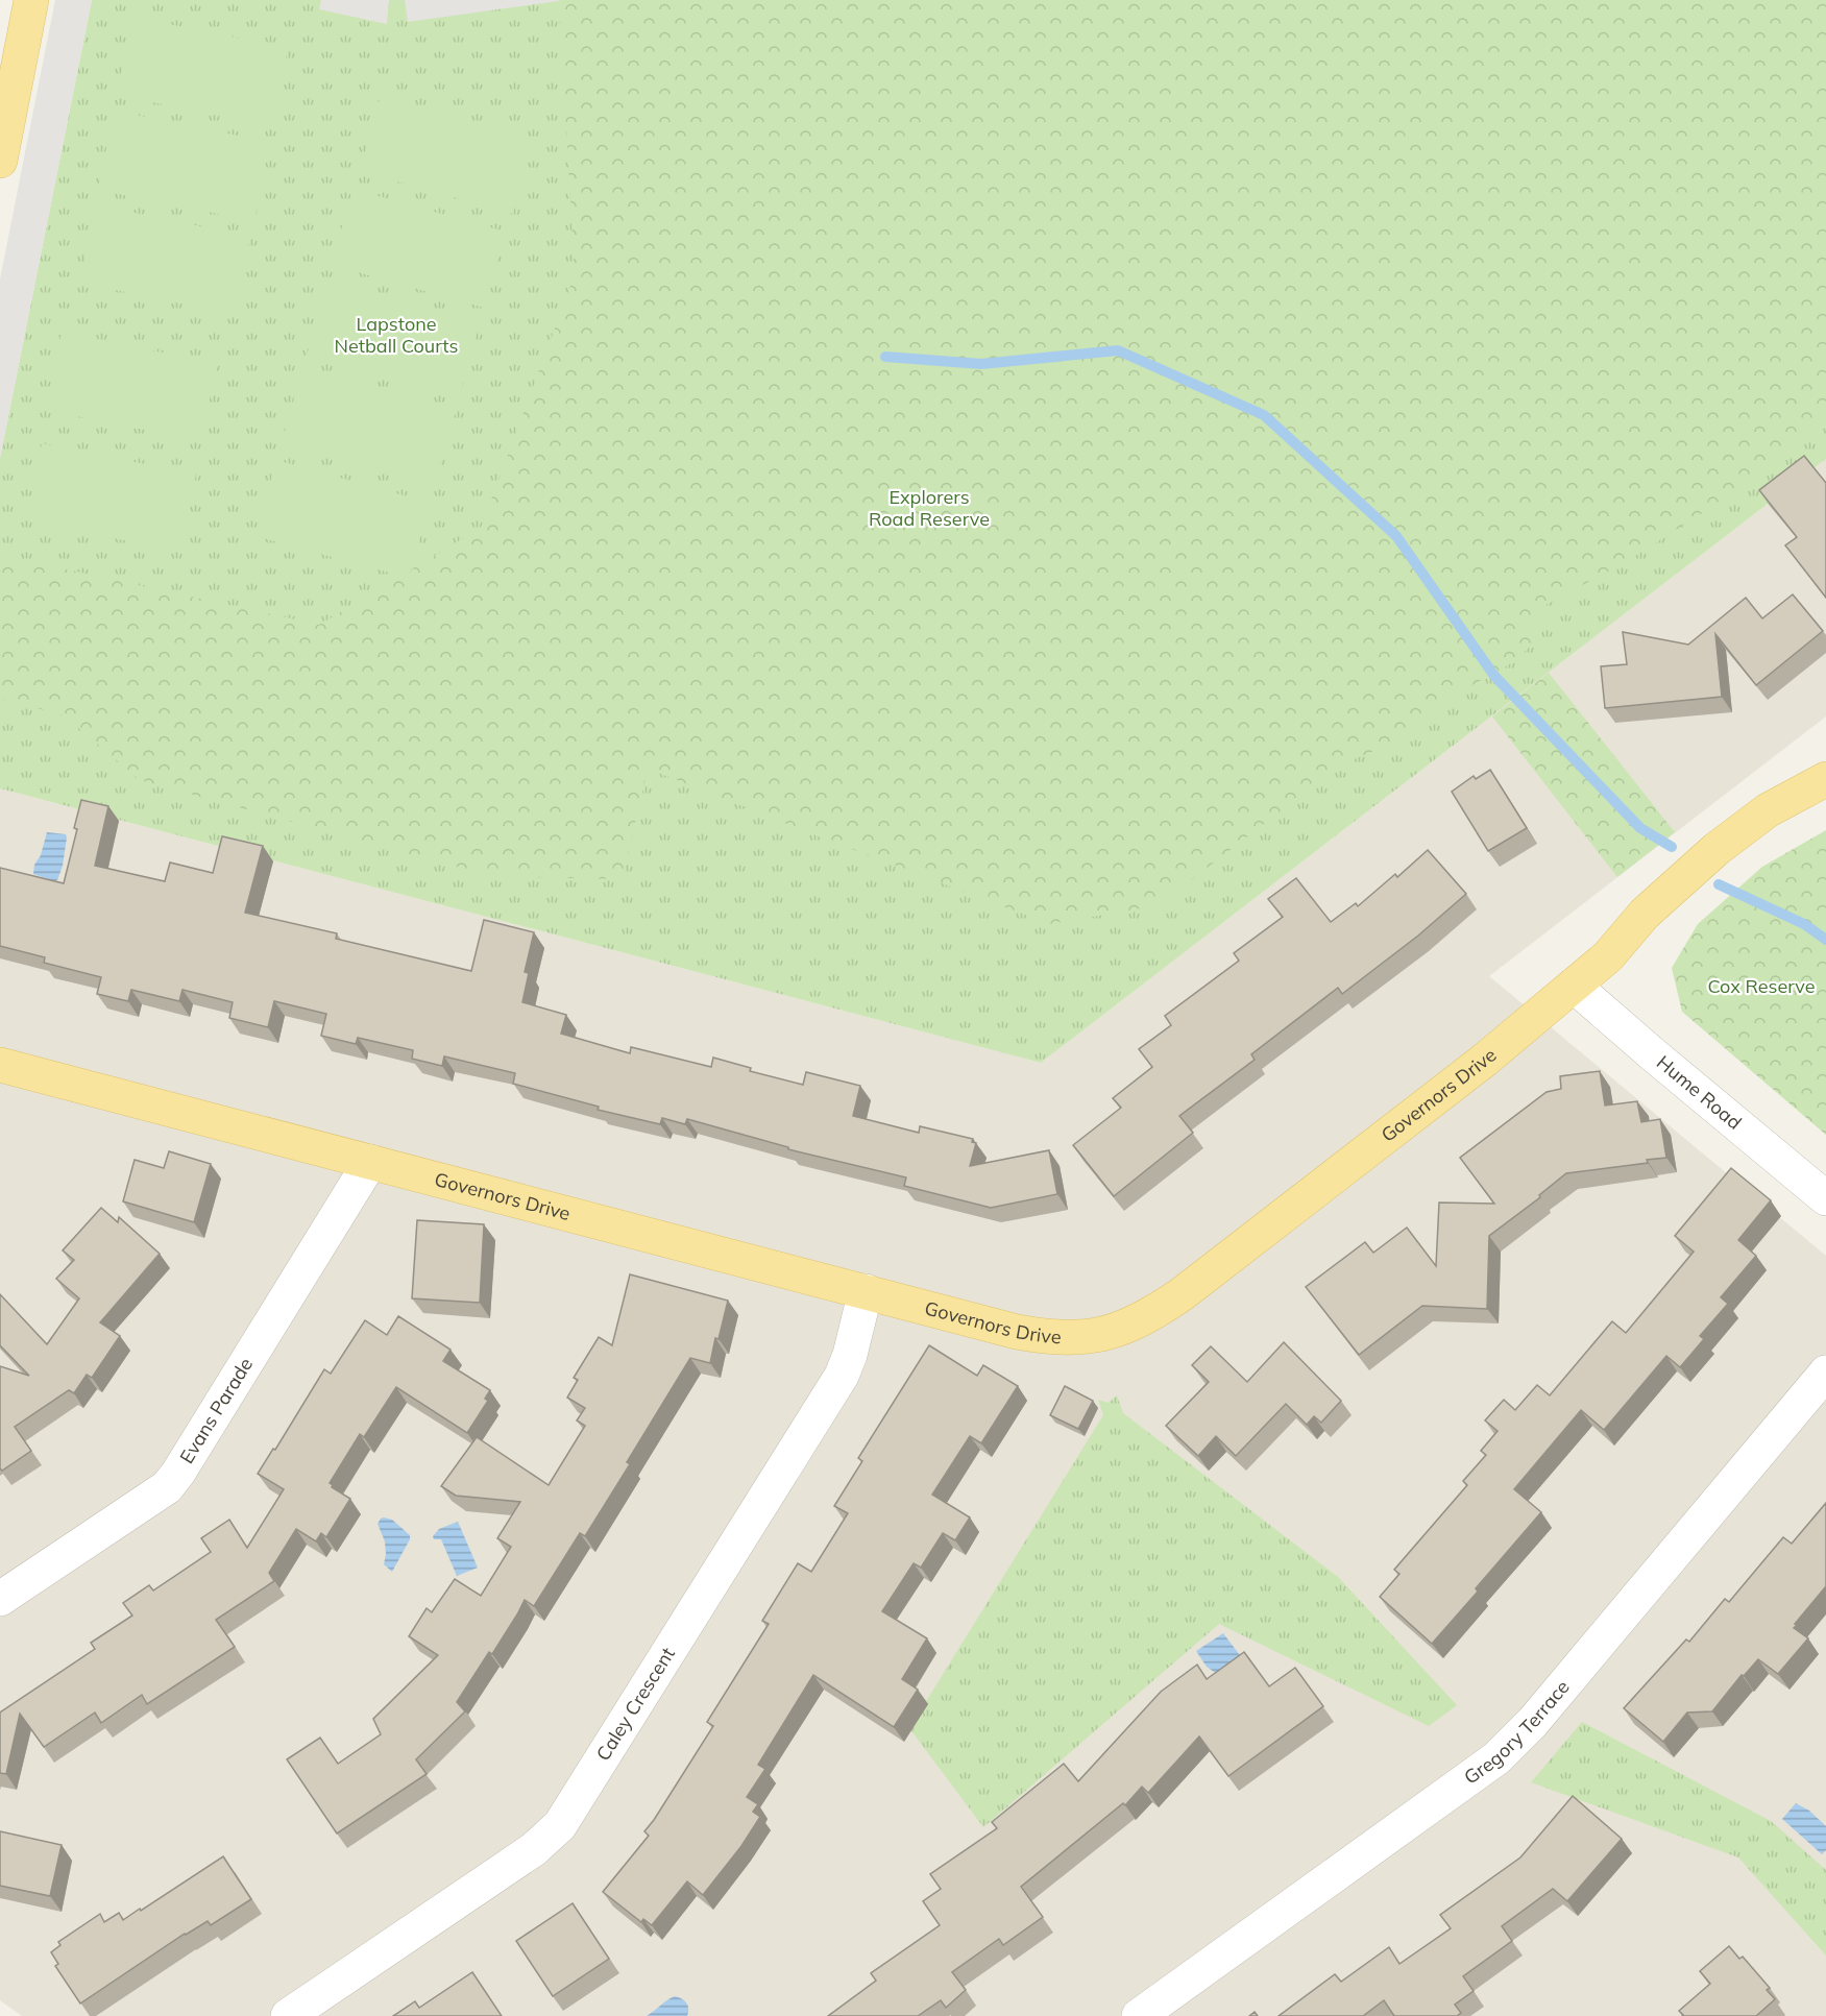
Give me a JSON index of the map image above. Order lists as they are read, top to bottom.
{
  "streets": {
    "main road": ["Governors Drive"],
    "street": [
      "Hume Road",
      "Evans Parade",
      "Caley Crescent",
      "Gregory Terrace"
    ]
  },
  "crossings": [
    ["Hume Road", "Governors Drive"],
    ["Governors Drive", "Evans Parade"],
    ["Governors Drive", "Caley Crescent"]
  ],
  "parks": ["Lapstone Netball Courts", "Explorers Road Reserve", "Cox Reserve"]
}
